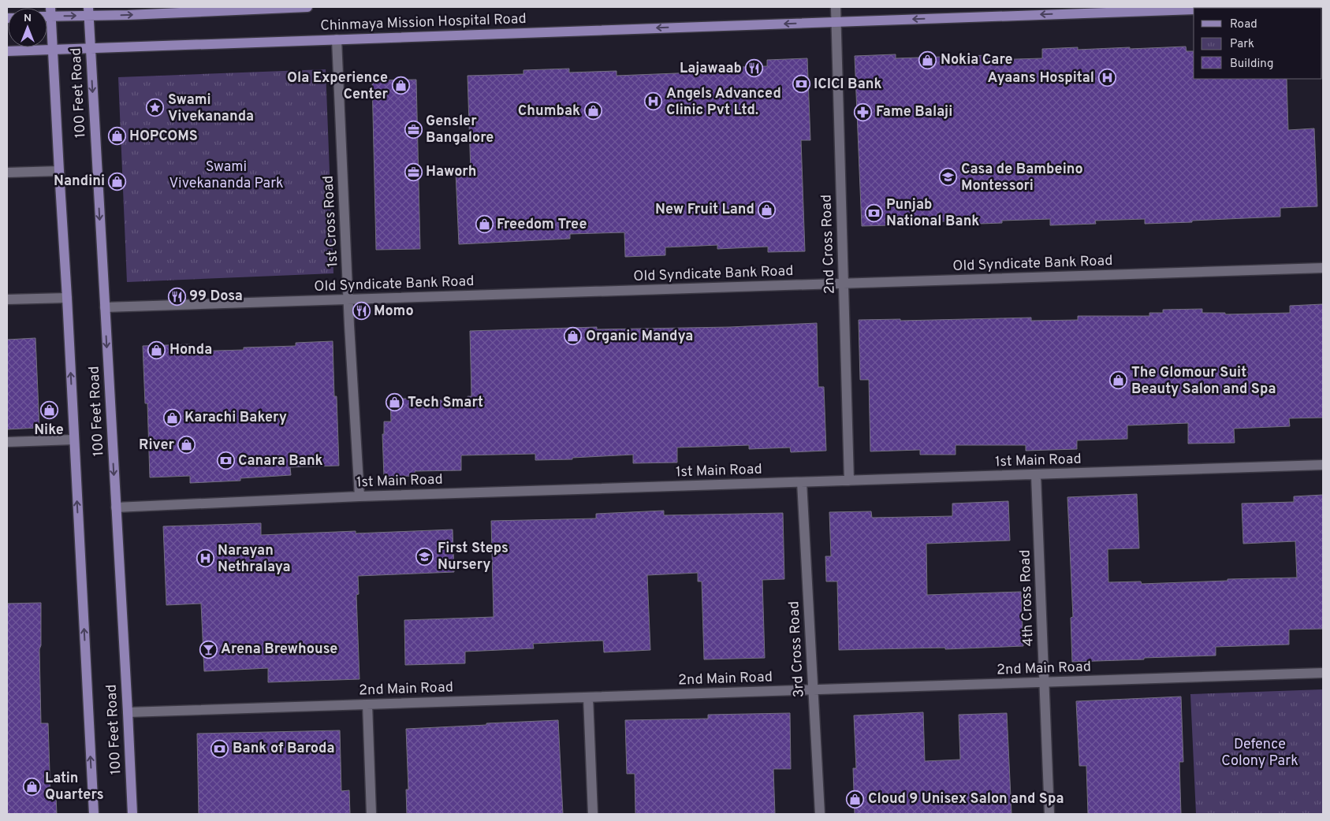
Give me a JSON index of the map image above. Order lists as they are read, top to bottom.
{
  "streets": {
    "main road": ["Chinmaya Mission Hospital Road", "100 Feet Road"],
    "street": [
      "1st Cross Road",
      "2nd Cross Road",
      "Old Syndicate Bank Road",
      "1st Main Road",
      "4th Cross Road",
      "3rd Cross Road",
      "2nd Main Road"
    ]
  },
  "crossings": [
    ["Chinmaya Mission Hospital Road", "100 Feet Road"],
    ["Chinmaya Mission Hospital Road", "1st Cross Road"],
    ["Chinmaya Mission Hospital Road", "2nd Cross Road"],
    ["100 Feet Road", "Old Syndicate Bank Road"],
    ["100 Feet Road", "1st Main Road"],
    ["100 Feet Road", "2nd Main Road"],
    ["1st Cross Road", "Old Syndicate Bank Road"],
    ["1st Cross Road", "1st Main Road"],
    ["2nd Cross Road", "Old Syndicate Bank Road"],
    ["2nd Cross Road", "1st Main Road"],
    ["1st Main Road", "4th Cross Road"],
    ["1st Main Road", "3rd Cross Road"],
    ["4th Cross Road", "2nd Main Road"],
    ["3rd Cross Road", "2nd Main Road"]
  ],
  "parks": ["Swami Vivekananda Park", "Defence Colony Park"],
  "places": {
    "shop": [
      "Nokia Care",
      "Ola Experience Center",
      "Chumbak",
      "HOPCOMS",
      "Nandini",
      "New Fruit Land",
      "Freedom Tree",
      "Organic Mandya",
      "Honda",
      "The Glomour Suit Beauty Salon and Spa",
      "Tech Smart",
      "Nike",
      "Karachi Bakery",
      "River",
      "Latin Quarters",
      "Cloud 9 Unisex Salon and Spa"
    ],
    "restaurant": ["Lajawaab", "99 Dosa", "Momo"],
    "hospital": ["Ayaans Hospital", "Angels Advanced Clinic Pvt Ltd.", "Narayan Nethralaya"],
    "bank": [
      "ICICI Bank",
      "Punjab National Bank",
      "Canara Bank",
      "Bank of Baroda"
    ],
    "place": ["Swami Vivekananda"],
    "pharmacy": ["Fame Balaji"],
    "office": ["Gensler Bangalore", "Haworh"],
    "school or university": ["Casa de Bambeino Montessori", "First Steps Nursery"],
    "bar": ["Arena Brewhouse"]
  },
  "legend": ["Road", "Park", "Building"],
  "north": "top"
}
